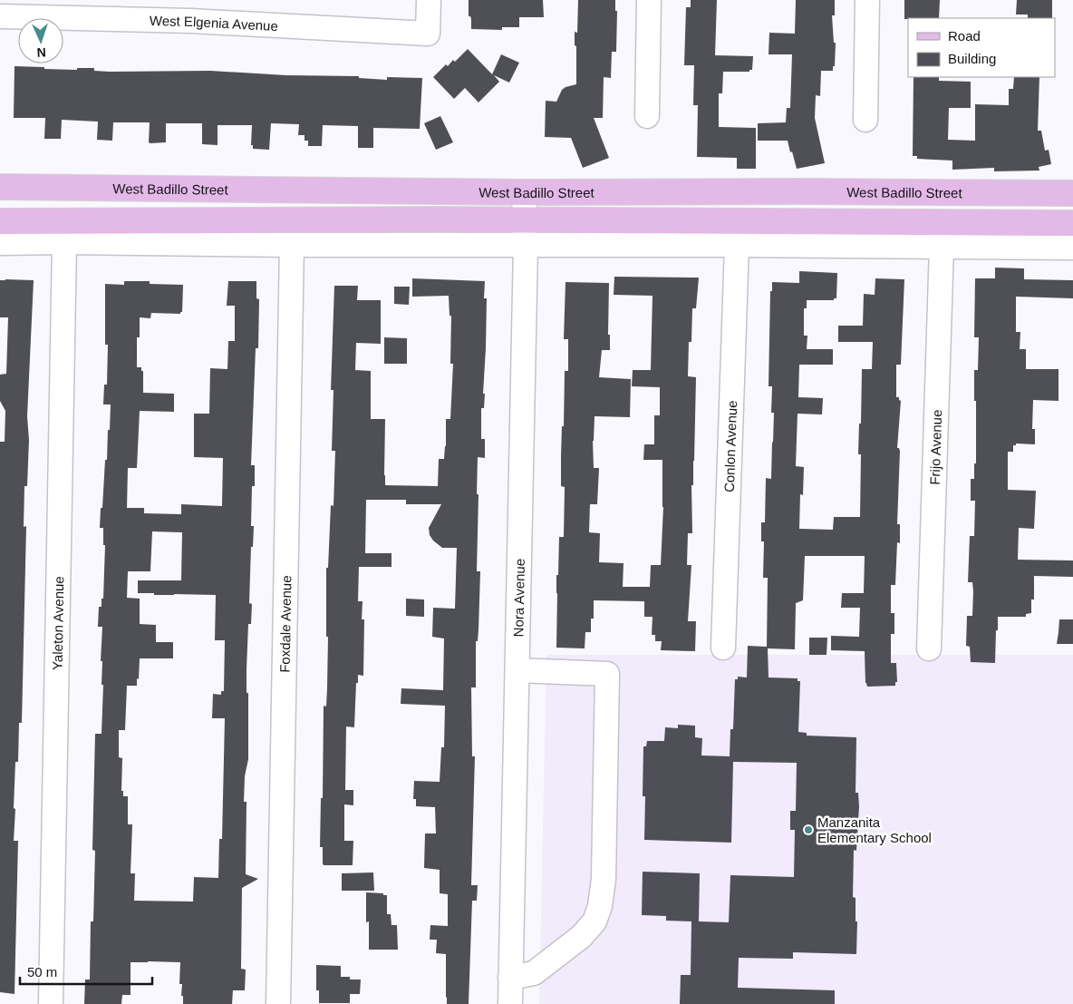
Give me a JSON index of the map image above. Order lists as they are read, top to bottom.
{
  "streets": {
    "main road": ["West Badillo Street"],
    "street": [
      "West Elgenia Avenue",
      "Conlon Avenue",
      "Frijo Avenue",
      "Nora Avenue",
      "Yaleton Avenue",
      "Foxdale Avenue"
    ]
  },
  "crossings": [
    ["West Badillo Street", "Nora Avenue"]
  ],
  "places": ["Manzanita Elementary School"],
  "legend": ["Road", "Building"],
  "scale_bar": "50 m",
  "north": "bottom"
}
